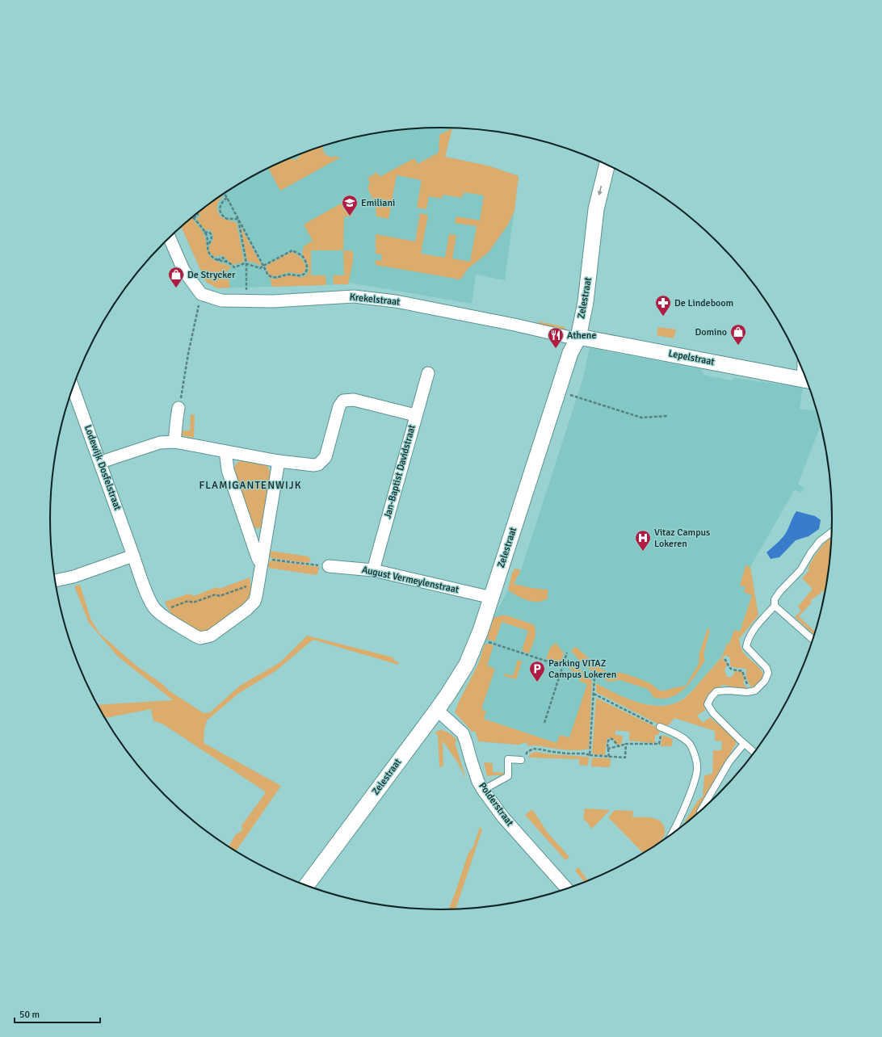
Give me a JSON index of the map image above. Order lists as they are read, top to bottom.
{
  "streets": {
    "street": [
      "Zelestraat",
      "Krekelstraat",
      "Lepelstraat",
      "Lodewijk Dosfelstraat",
      "Jan-Baptist Davidstraat",
      "August Vermeylenstraat",
      "Polderstraat"
    ]
  },
  "crossings": [
    ["Zelestraat", "Krekelstraat"],
    ["Zelestraat", "Lepelstraat"],
    ["Zelestraat", "August Vermeylenstraat"],
    ["Zelestraat", "Polderstraat"],
    ["Krekelstraat", "Lepelstraat"],
    ["Jan-Baptist Davidstraat", "August Vermeylenstraat"]
  ],
  "districts": ["FLAMIGANTENWIJK"],
  "places": {
    "school or university": ["Emiliani"],
    "shop": ["De Strycker", "Domino"],
    "pharmacy": ["De Lindeboom"],
    "restaurant": ["Athene"],
    "hospital": ["Vitaz Campus Lokeren"],
    "parking": ["Parking VITAZ Campus Lokeren"]
  },
  "scale_bar": "50 m"
}
